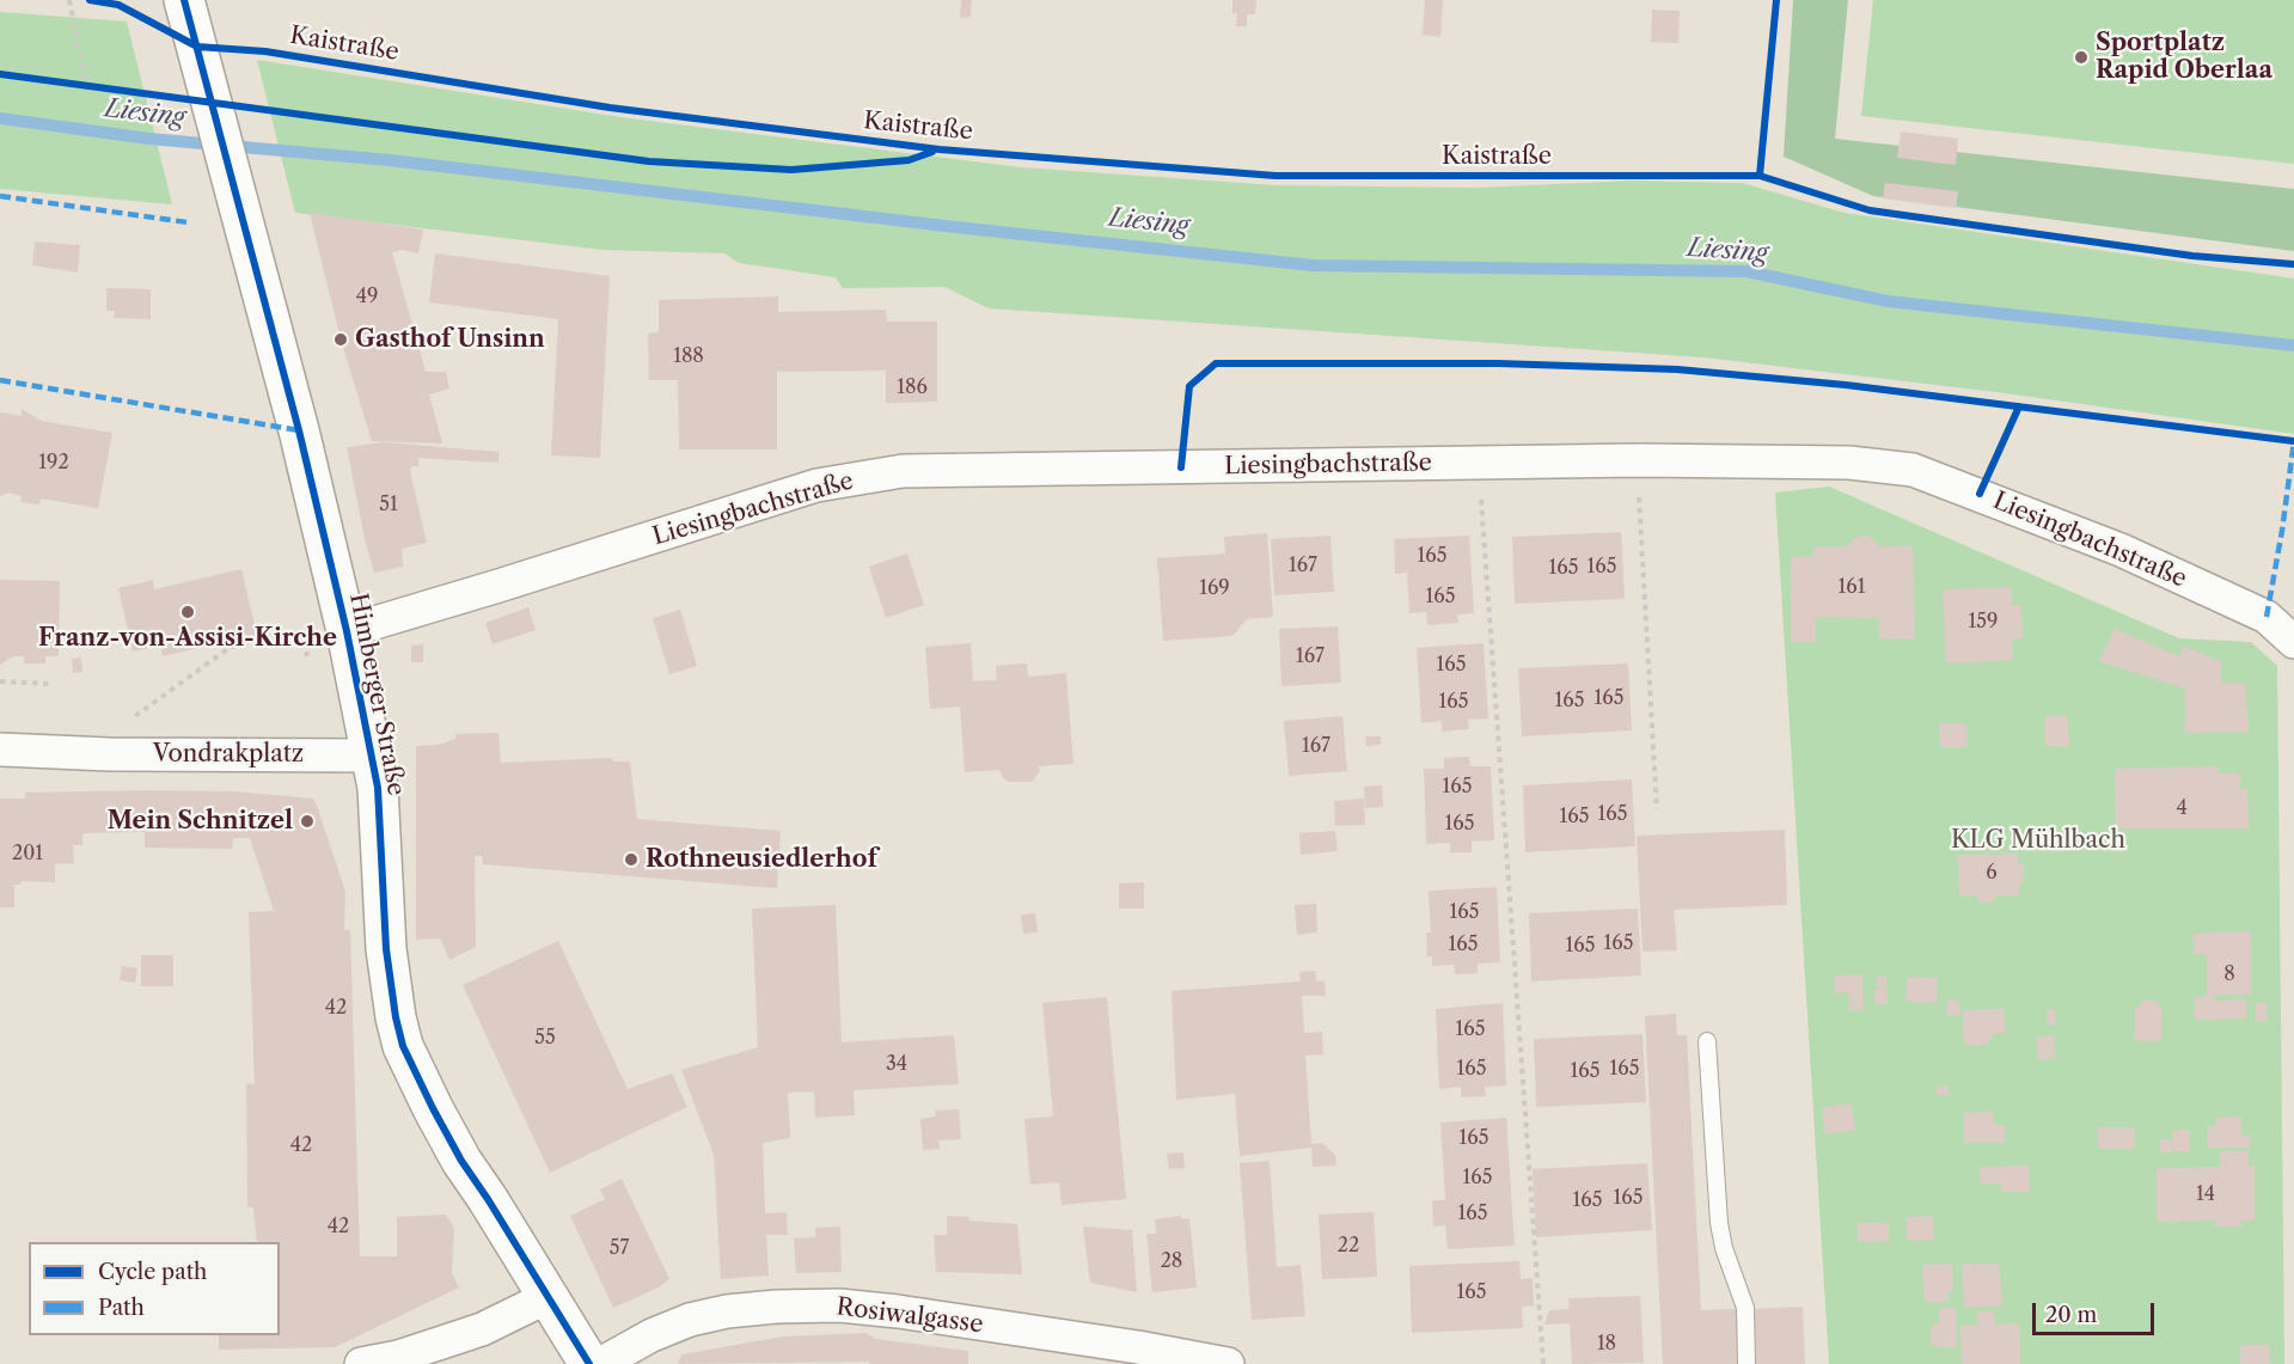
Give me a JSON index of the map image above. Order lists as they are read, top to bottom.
{
  "streets": {
    "main road": ["Himberger Straße"],
    "street": ["Liesingbachstraße", "Vondrakplatz", "Rosiwalgasse"],
    "cycle path": ["Kaistraße"]
  },
  "crossings": [
    ["Liesingbachstraße", "Himberger Straße"],
    ["Himberger Straße", "Vondrakplatz"]
  ],
  "water": ["Liesing"],
  "parks": ["KLG Mühlbach"],
  "places": [
    "Sportplatz Rapid Oberlaa",
    "Gasthof Unsinn",
    "Franz-von-Assisi-Kirche",
    "Mein Schnitzel",
    "Rothneusiedlerhof"
  ],
  "house_numbers": [
    "49",
    "188",
    "186",
    "192",
    "51",
    "165",
    "167",
    "165",
    "165",
    "161",
    "169",
    "165",
    "159",
    "167",
    "165",
    "165",
    "165",
    "165",
    "167",
    "165",
    "4",
    "165",
    "165",
    "165",
    "201",
    "6",
    "165",
    "165",
    "165",
    "165",
    "8",
    "42",
    "165",
    "55",
    "34",
    "165",
    "165",
    "165",
    "165",
    "42",
    "165",
    "14",
    "165",
    "165",
    "165",
    "42",
    "22",
    "57",
    "28",
    "165",
    "18"
  ],
  "legend": ["Cycle path", "Path"],
  "scale_bar": "20 m"
}
